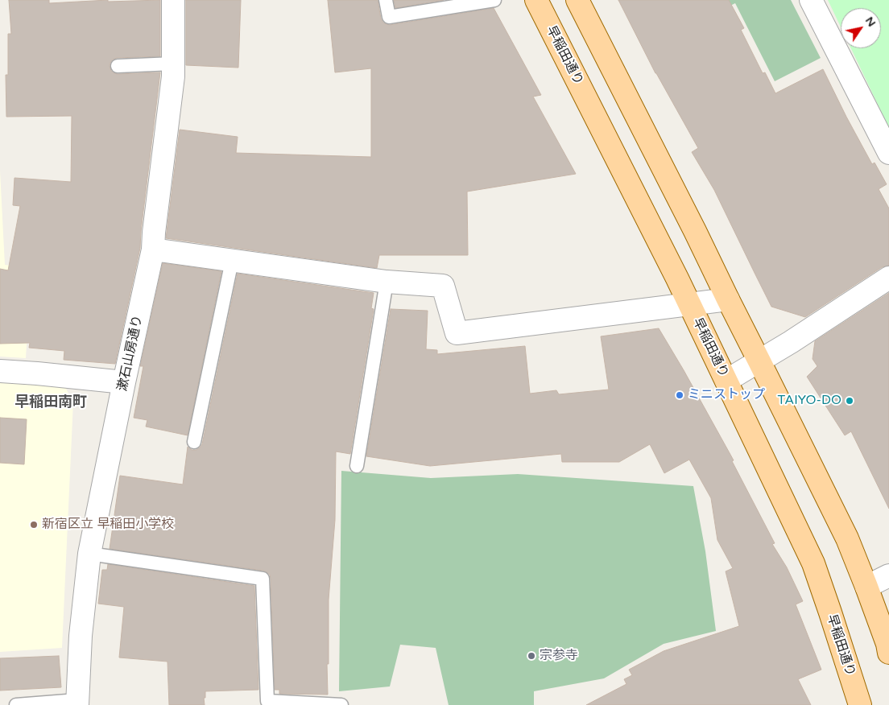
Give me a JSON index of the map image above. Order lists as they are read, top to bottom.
{
  "streets": {
    "main road": ["早稲田通り"],
    "street": ["漱石山房通り"]
  },
  "districts": ["早稲田南町"],
  "places": [
    "ミニストップ",
    "TAIYO-DO",
    "新宿区立 早稲田小学校",
    "宗参寺"
  ],
  "north": "top right"
}
